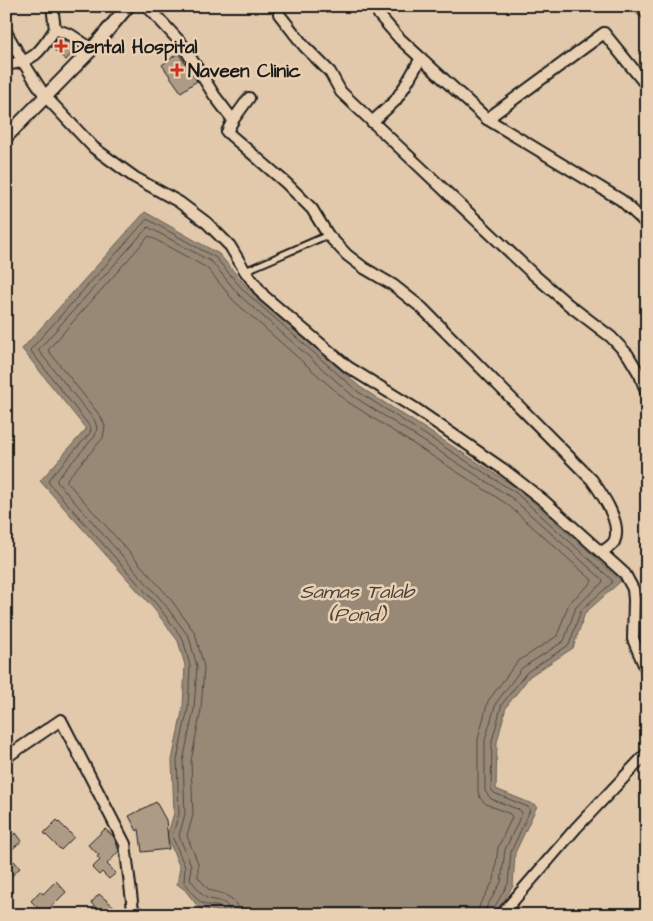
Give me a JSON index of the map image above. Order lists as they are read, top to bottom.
{
  "water": ["Samas Talab (Pond)"],
  "places": {
    "health": ["Dental Hospital", "Naveen Clinic"]
  }
}
